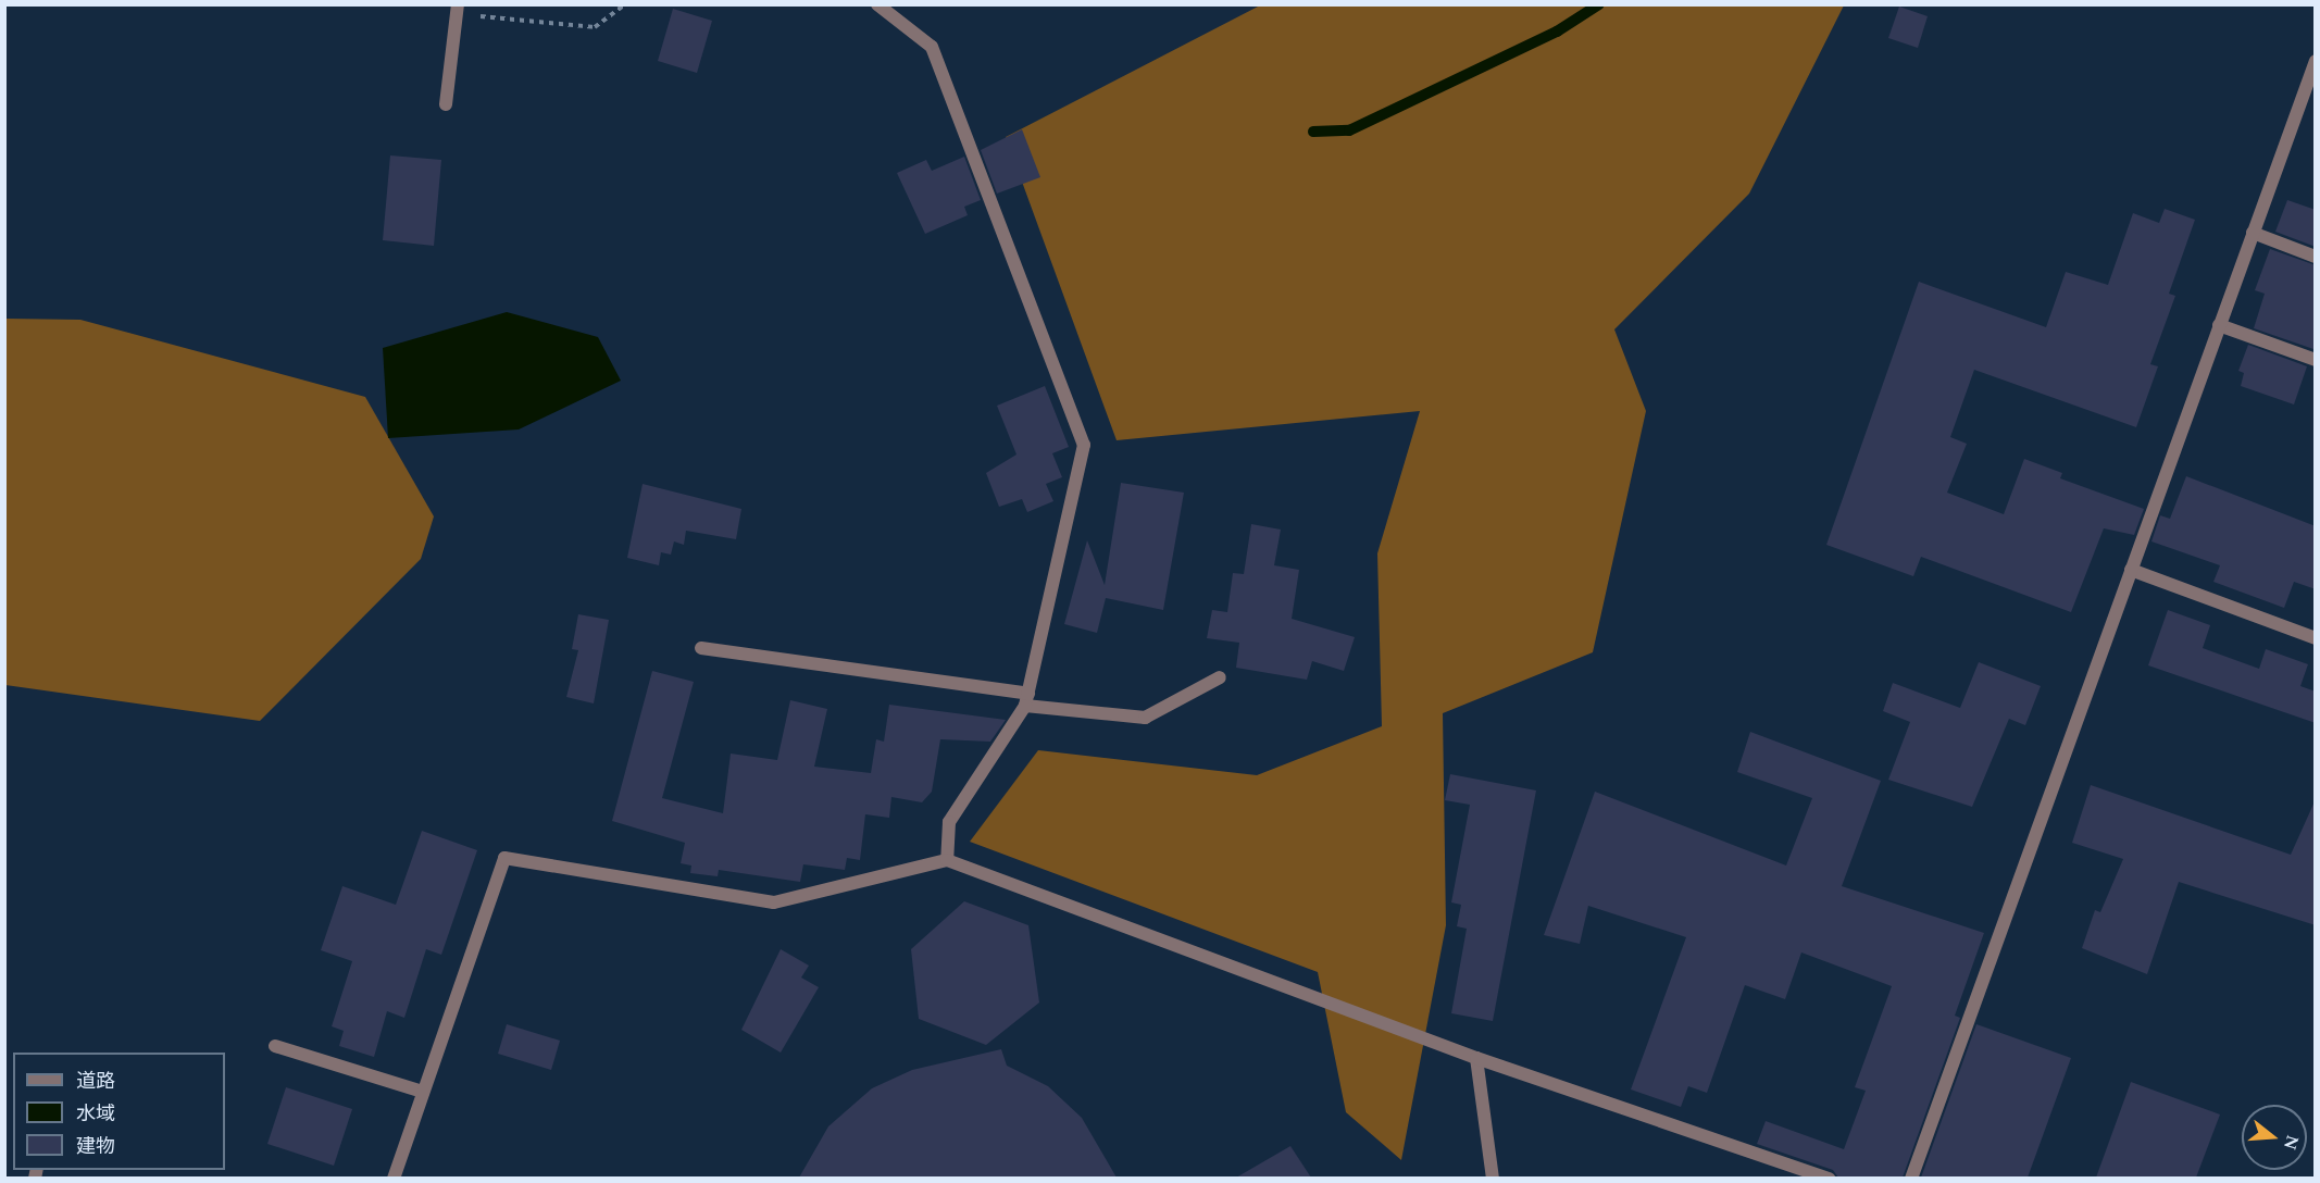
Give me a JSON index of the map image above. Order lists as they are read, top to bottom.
{
  "legend": ["道路", "水域", "建物"],
  "north": "right"
}
